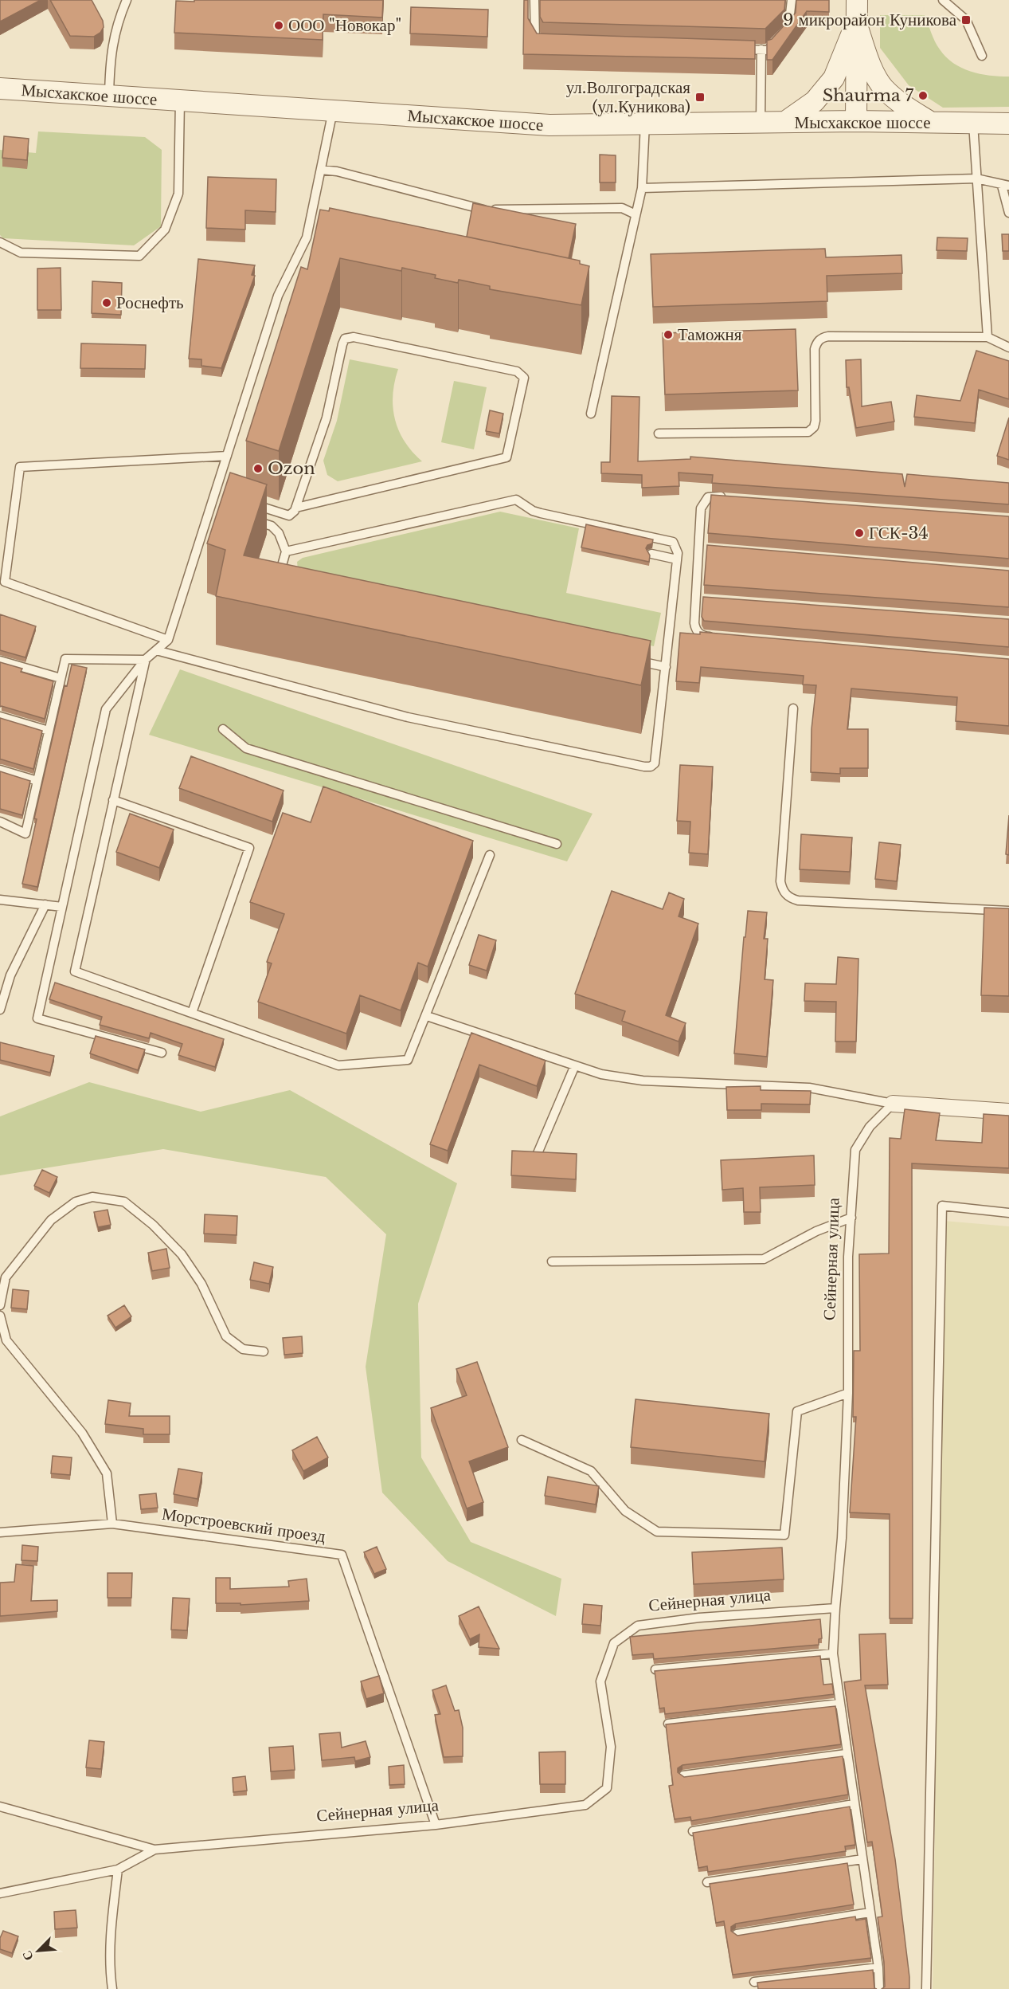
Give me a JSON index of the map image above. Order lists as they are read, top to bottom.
{
  "streets": {
    "street": ["Мысхакское шоссе"],
    "lane": ["Сейнерная улица", "Морстроевский проезд"]
  },
  "crossings": [
    ["Сейнерная улица", "Морстроевский проезд"]
  ],
  "places": {
    "transit": ["9 микрорайон Куникова", "ул.Волгоградская (ул.Куникова)"],
    "other": [
      "ООО \"Новокар\"",
      "Shaurma 7",
      "Роснефть",
      "Таможня",
      "Ozon",
      "ГСК-34"
    ]
  },
  "north": "bottom left"
}
